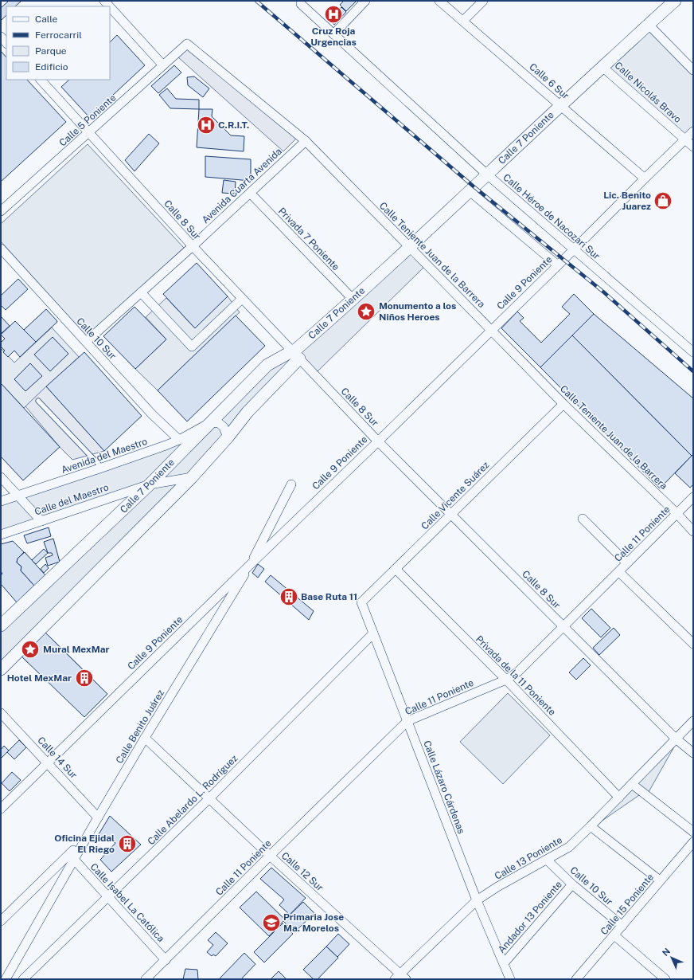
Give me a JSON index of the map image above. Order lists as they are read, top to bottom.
{
  "streets": {
    "main road": ["Calle 7 Poniente"],
    "street": [
      "Calle 6 Sur",
      "Calle Nicolás Bravo",
      "Calle 5 Poniente",
      "Avenida Cuarta Avenida",
      "Calle Héroe de Nacozari Sur",
      "Calle 8 Sur",
      "Privada 7 Poniente",
      "Calle Teniente Juan de la Barrera",
      "Calle 9 Poniente",
      "Calle 10 Sur",
      "Avenida del Maestro",
      "Calle Vicente Suárez",
      "Calle del Maestro",
      "Calle 11 Poniente",
      "Privada de la 11 Poniente",
      "Calle Benito Juárez",
      "Calle 14 Sur",
      "Calle Lázaro Cárdenas",
      "Calle Abelardo L. Rodríguez",
      "Calle 13 Poniente",
      "Calle 12 Sur",
      "Calle Isabel La Católica",
      "Calle 15 Poniente",
      "Andador 13 Poniente"
    ]
  },
  "crossings": [
    ["Calle 6 Sur", "Calle 7 Poniente"],
    ["Calle 6 Sur", "Calle 9 Poniente"],
    ["Calle Nicolás Bravo", "Calle 7 Poniente"],
    ["Calle Nicolás Bravo", "Calle 9 Poniente"],
    ["Calle 5 Poniente", "Calle 8 Sur"],
    ["Calle 5 Poniente", "Calle Teniente Juan de la Barrera"],
    ["Calle 7 Poniente", "Calle Héroe de Nacozari Sur"],
    ["Calle 7 Poniente", "Calle 8 Sur"],
    ["Calle 7 Poniente", "Privada 7 Poniente"],
    ["Calle 7 Poniente", "Calle Teniente Juan de la Barrera"],
    ["Calle 7 Poniente", "Avenida del Maestro"],
    ["Calle 7 Poniente", "Calle del Maestro"],
    ["Avenida Cuarta Avenida", "Calle 8 Sur"],
    ["Avenida Cuarta Avenida", "Privada 7 Poniente"],
    ["Avenida Cuarta Avenida", "Calle Teniente Juan de la Barrera"],
    ["Avenida Cuarta Avenida", "Calle 10 Sur"],
    ["Calle Héroe de Nacozari Sur", "Calle 9 Poniente"],
    ["Calle 8 Sur", "Calle 9 Poniente"],
    ["Calle 8 Sur", "Calle Vicente Suárez"],
    ["Calle 8 Sur", "Calle 11 Poniente"],
    ["Calle 8 Sur", "Calle 13 Poniente"],
    ["Calle Teniente Juan de la Barrera", "Calle 9 Poniente"],
    ["Calle Teniente Juan de la Barrera", "Calle Vicente Suárez"],
    ["Calle Teniente Juan de la Barrera", "Calle 11 Poniente"],
    ["Calle 9 Poniente", "Calle Benito Juárez"],
    ["Calle 9 Poniente", "Calle 14 Sur"],
    ["Calle 10 Sur", "Avenida del Maestro"],
    ["Calle 10 Sur", "Calle 13 Poniente"],
    ["Calle 10 Sur", "Calle 15 Poniente"],
    ["Calle 10 Sur", "Andador 13 Poniente"],
    ["Calle Vicente Suárez", "Privada de la 11 Poniente"],
    ["Calle Vicente Suárez", "Calle Lázaro Cárdenas"],
    ["Calle 11 Poniente", "Privada de la 11 Poniente"],
    ["Calle 11 Poniente", "Calle Lázaro Cárdenas"],
    ["Calle 11 Poniente", "Calle 12 Sur"],
    ["Calle 11 Poniente", "Calle Isabel La Católica"],
    ["Privada de la 11 Poniente", "Calle 13 Poniente"],
    ["Calle Benito Juárez", "Calle 14 Sur"],
    ["Calle Benito Juárez", "Calle 12 Sur"],
    ["Calle Benito Juárez", "Calle Isabel La Católica"],
    ["Calle Lázaro Cárdenas", "Calle Abelardo L. Rodríguez"],
    ["Calle Lázaro Cárdenas", "Calle 13 Poniente"],
    ["Calle Lázaro Cárdenas", "Andador 13 Poniente"],
    ["Calle Abelardo L. Rodríguez", "Calle 12 Sur"],
    ["Calle Abelardo L. Rodríguez", "Calle Isabel La Católica"],
    ["Calle 13 Poniente", "Calle 12 Sur"]
  ],
  "places": {
    "hospital": ["Cruz Roja Urgencias", "C.R.I.T."],
    "shop": ["Lic. Benito Juarez"],
    "place": ["Monumento a los Niños Heroes", "Mural MexMar"],
    "building": ["Base Ruta 11", "Hotel MexMar", "Oficina Ejidal El Riego"],
    "school or university": ["Primaria Jose Ma. Morelos"]
  },
  "legend": [
    "Calle",
    "Ferrocarril",
    "Parque",
    "Edificio"
  ],
  "north": "top left"
}
